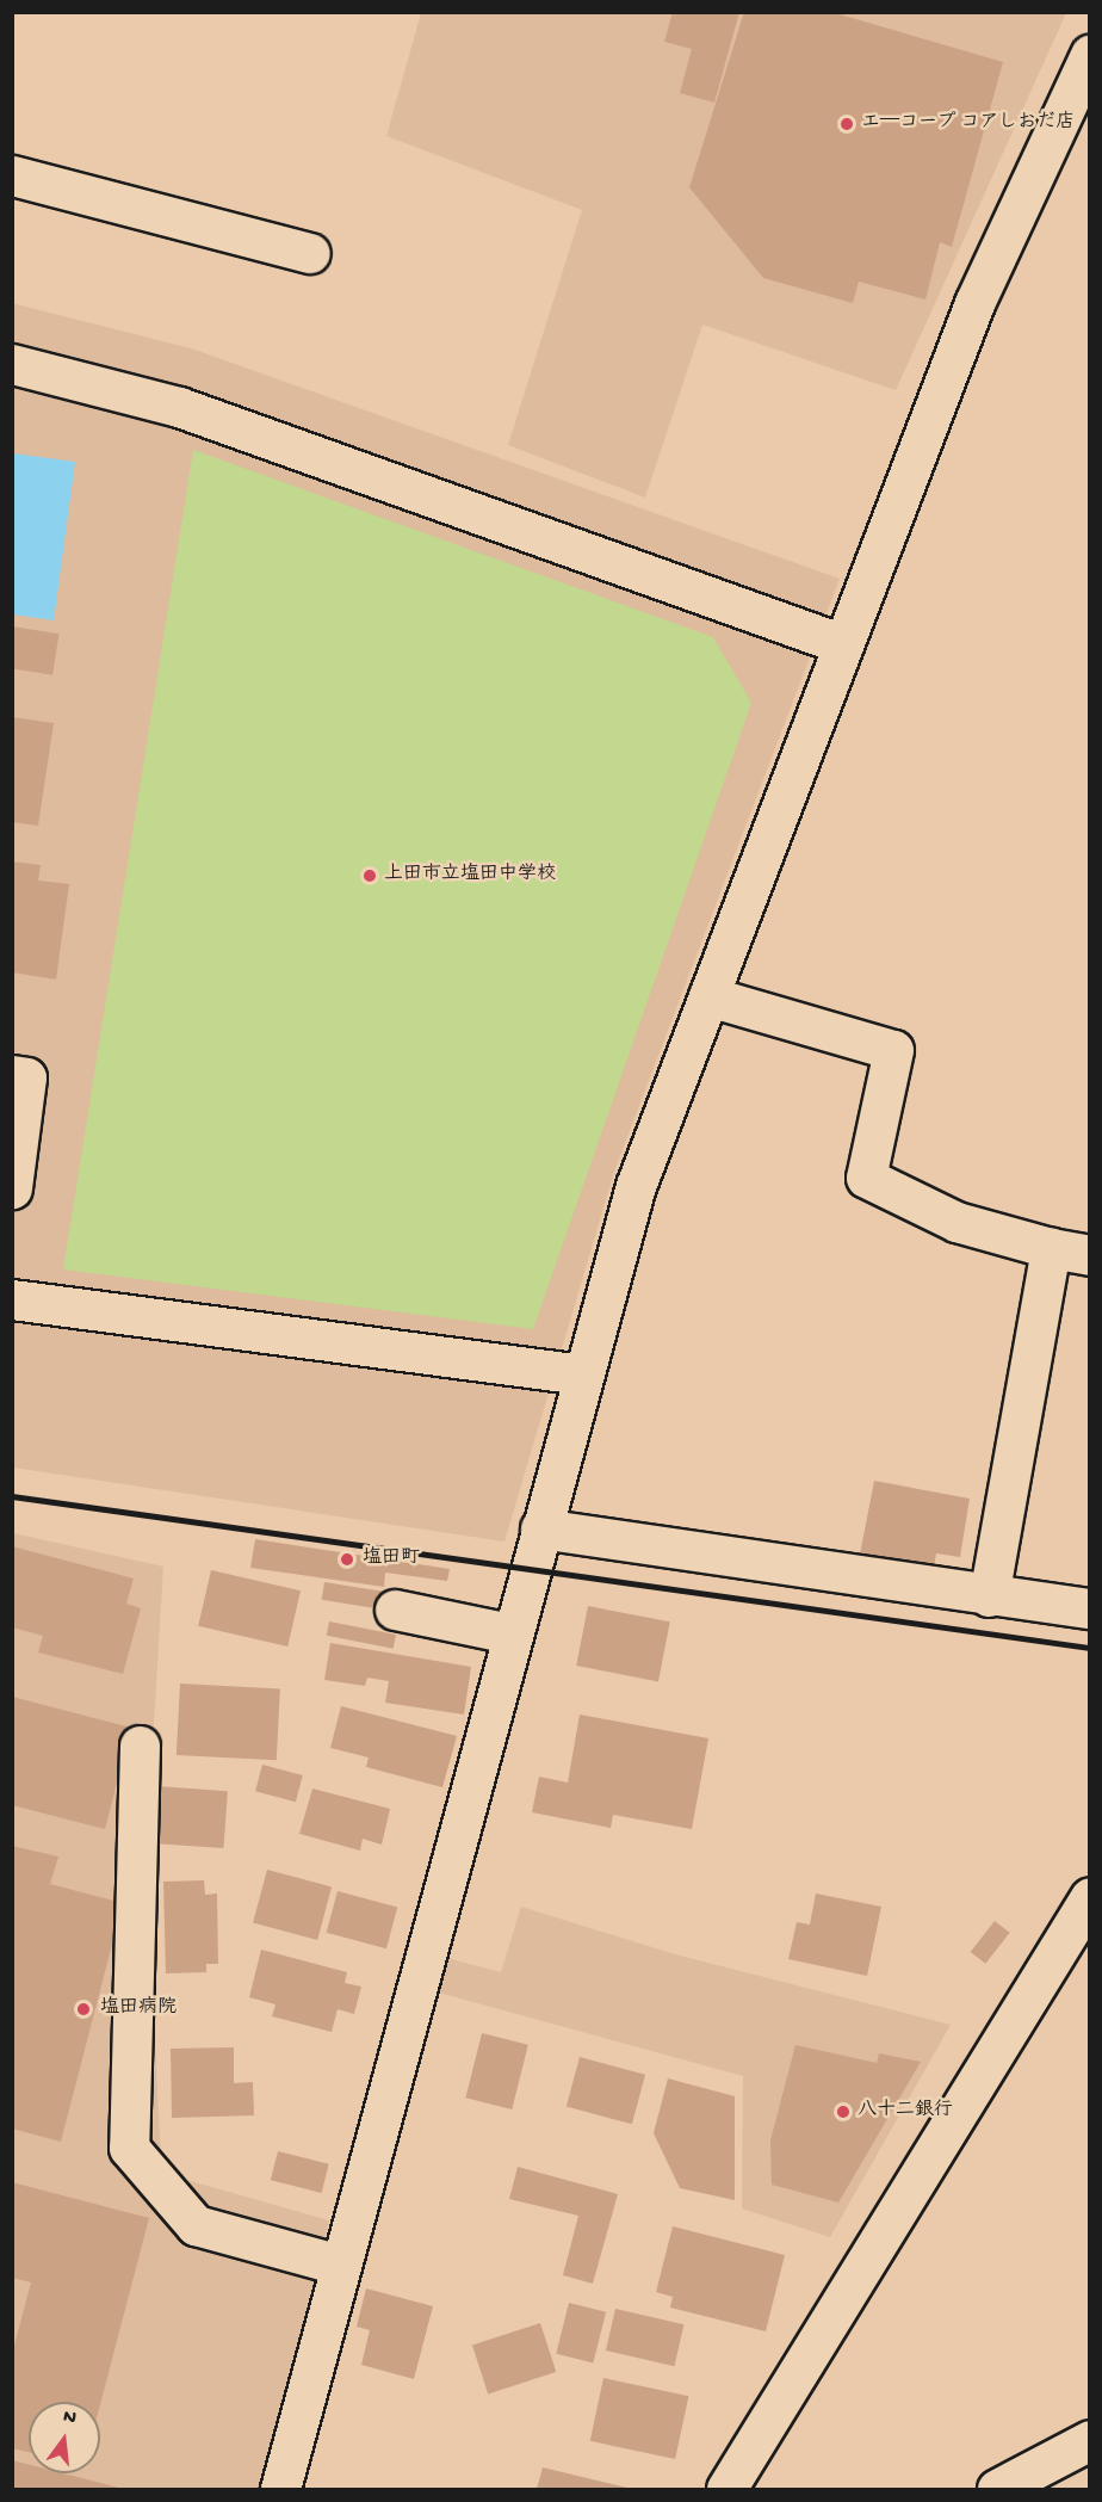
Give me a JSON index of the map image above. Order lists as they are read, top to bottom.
{
  "places": [
    "エ―コープ コアしおだ店",
    "上田市立塩田中学校",
    "塩田町",
    "塩田病院",
    "八十二銀行"
  ],
  "north": "top"
}
